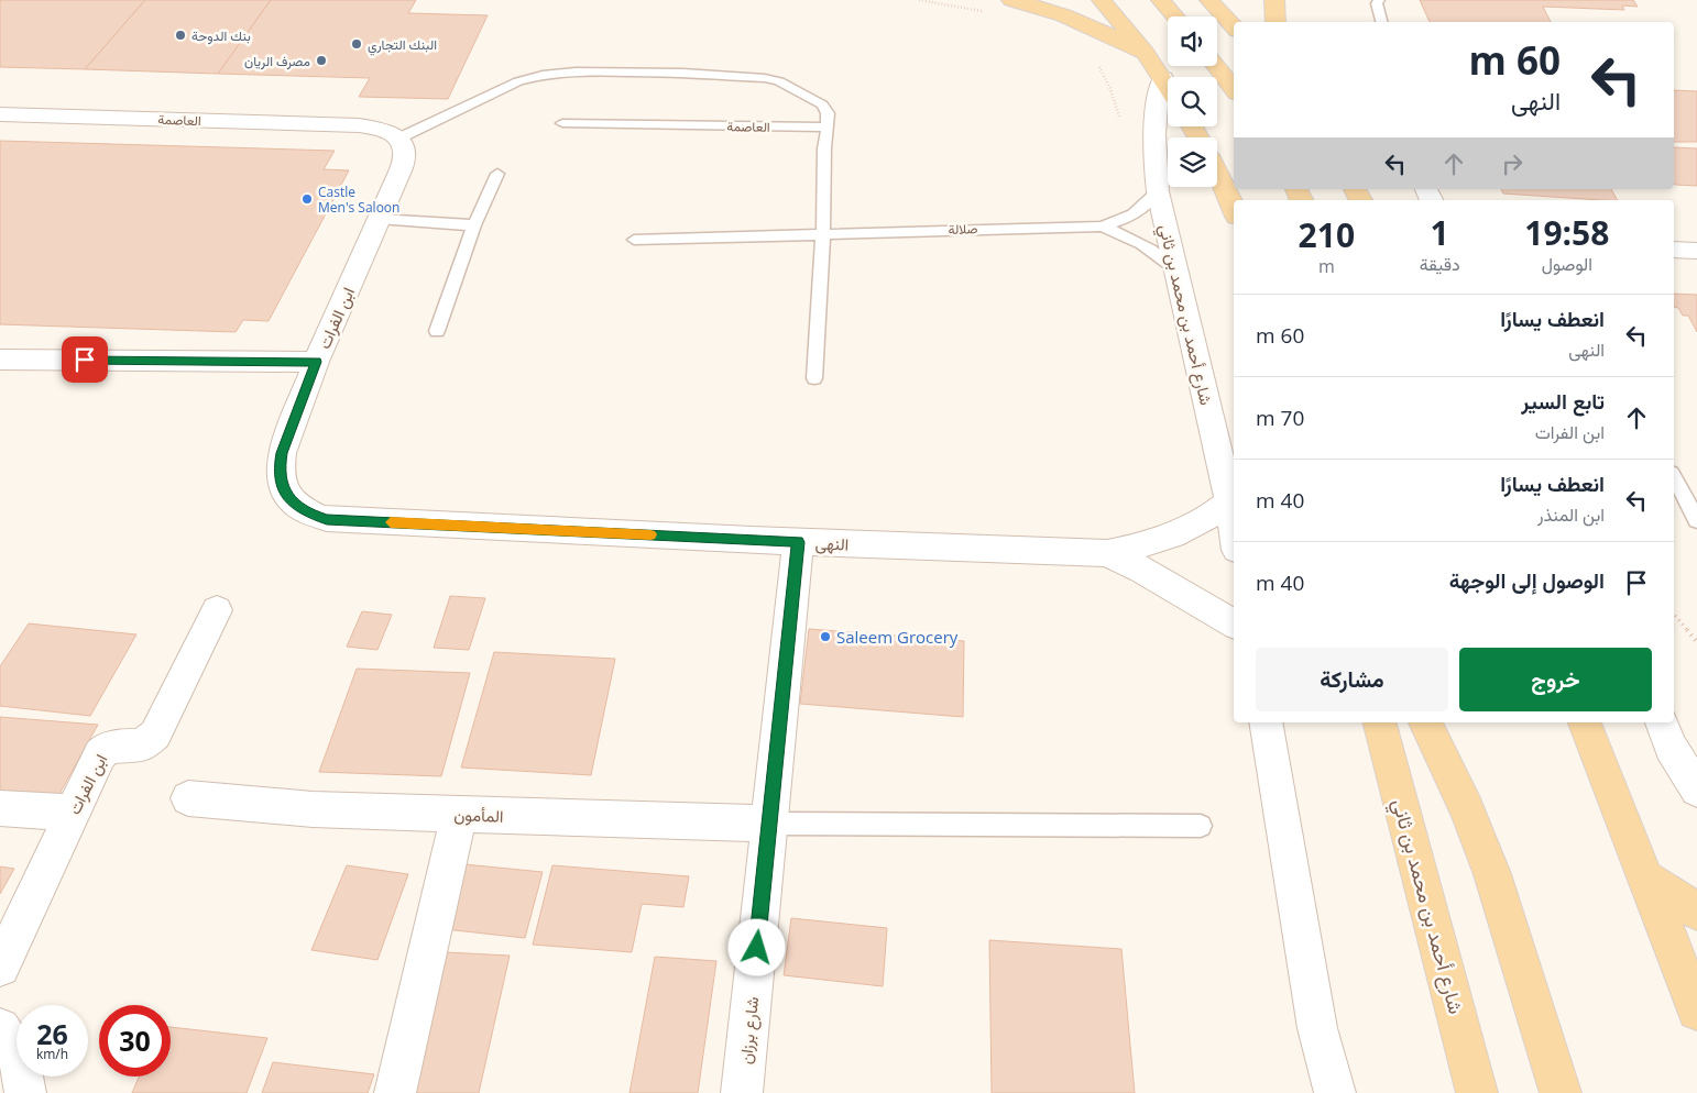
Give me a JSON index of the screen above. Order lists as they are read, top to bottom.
{
  "streets": {
    "main road": ["شارع أحمد بن محمد بن ثاني"],
    "street": [
      "العاصمة",
      "ابن الفرات",
      "النهى",
      "المأمون",
      "شارع برزان"
    ],
    "lane": ["صلالة"]
  },
  "crossings": [
    ["العاصمة", "ابن الفرات"],
    ["صلالة", "شارع أحمد بن محمد بن ثاني"],
    ["شارع أحمد بن محمد بن ثاني", "النهى"],
    ["ابن الفرات", "النهى"],
    ["النهى", "شارع برزان"],
    ["المأمون", "شارع برزان"]
  ],
  "places": [
    "بنك الدوحة",
    "البنك التجاري",
    "مصرف الريان",
    "Castle Men's Saloon",
    "Saleem Grocery"
  ],
  "page": {
    "turn": ["60 m", "النهى"],
    "eta": [
      "19:58",
      "الوصول",
      "1",
      "دقيقة",
      "210",
      "m"
    ],
    "list": [
      {
        "name": "انعطف يسارًا",
        "note": "النهى",
        "value": "60 m"
      },
      {
        "name": "تابع السير",
        "note": "ابن الفرات",
        "value": "70 m"
      },
      {
        "name": "انعطف يسارًا",
        "note": "ابن المنذر",
        "value": "40 m"
      },
      {
        "name": "الوصول إلى الوجهة",
        "value": "40 m"
      }
    ],
    "buttons": ["خروج", "مشاركة"],
    "speed": "26 km/h",
    "limit": "30"
  }
}
